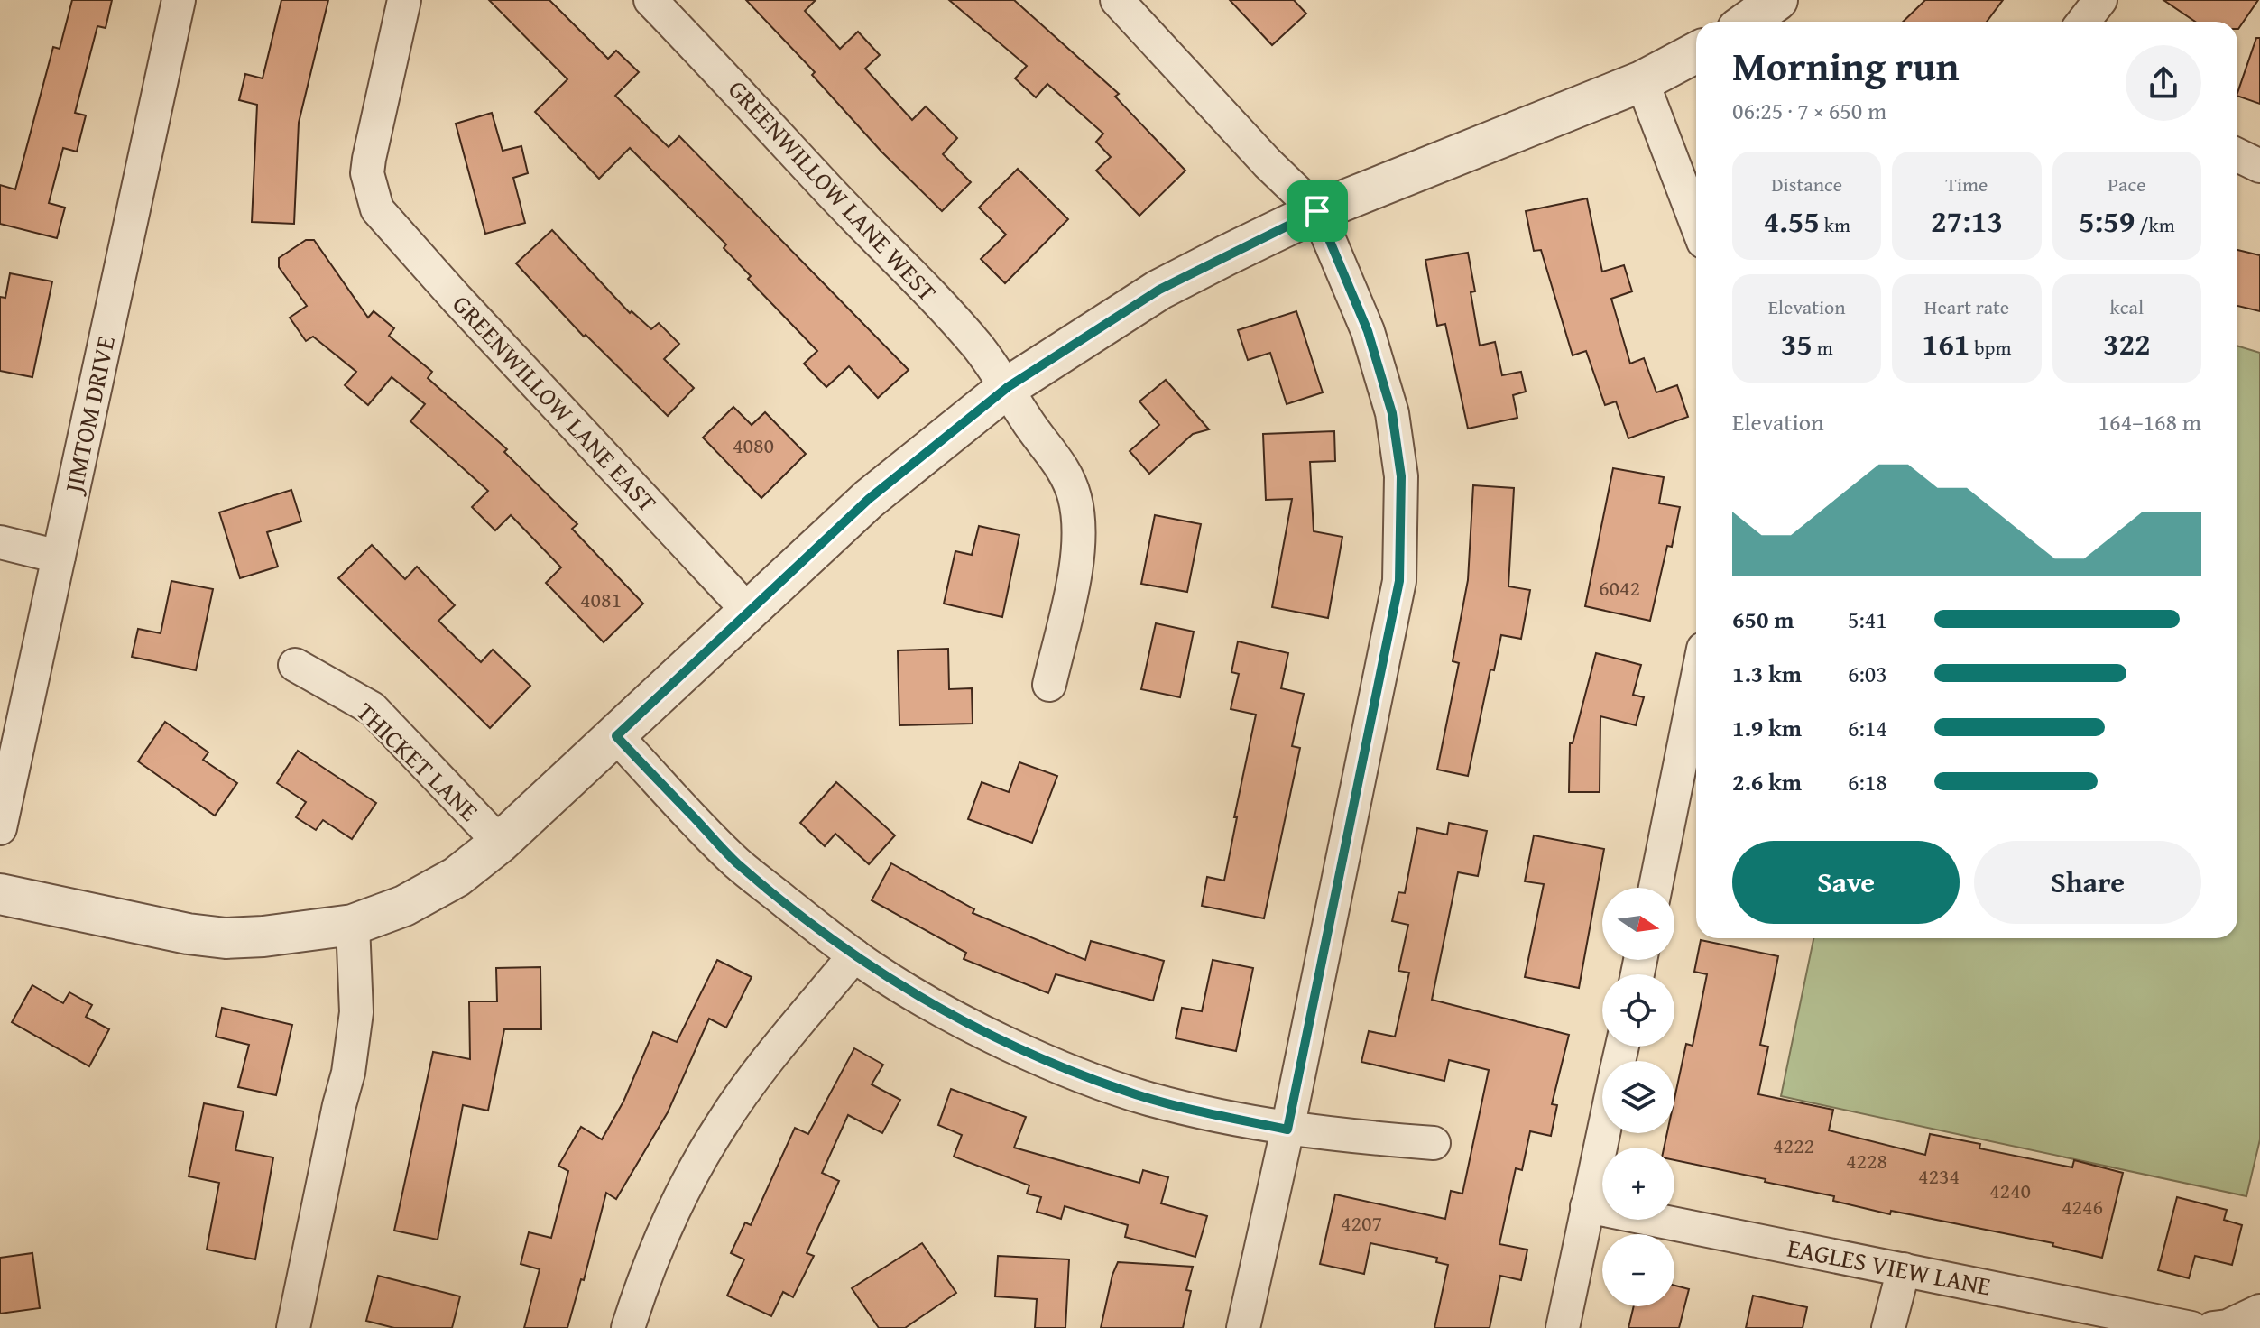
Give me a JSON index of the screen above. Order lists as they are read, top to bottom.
{
  "streets": {
    "street": [
      "GREENWILLOW LANE WEST",
      "GREENWILLOW LANE EAST",
      "JIMTOM DRIVE",
      "THICKET LANE",
      "EAGLES VIEW LANE"
    ]
  },
  "house_numbers": [
    "4080",
    "6042",
    "4081",
    "4222",
    "4228",
    "4234",
    "4240",
    "4246",
    "4207"
  ],
  "north": "right",
  "page": {
    "heading": ["Morning run", "06:25 · 7 × 650 m"],
    "stats": [
      ["Distance", "4.55 km"],
      ["Time", "27:13"],
      ["Pace", "5:59 /km"],
      ["Elevation", "35 m"],
      ["Heart rate", "161 bpm"],
      ["kcal", "322"]
    ],
    "chart": ["Elevation", "164–168 m"],
    "list": [
      {
        "name": "650 m",
        "note": "5:41"
      },
      {
        "name": "1.3 km",
        "note": "6:03"
      },
      {
        "name": "1.9 km",
        "note": "6:14"
      },
      {
        "name": "2.6 km",
        "note": "6:18"
      }
    ],
    "buttons": ["Save", "Share"],
    "map_buttons": ["+", "−"]
  }
}
